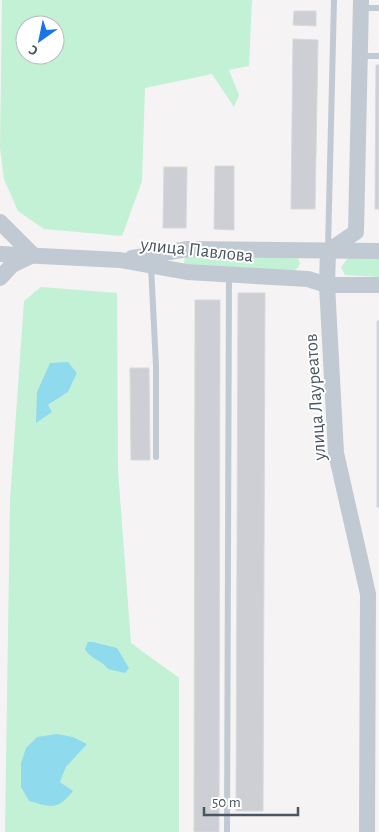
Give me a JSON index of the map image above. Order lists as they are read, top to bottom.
{
  "streets": {
    "street": ["улица Павлова", "улица Лауреатов"]
  },
  "crossings": [
    ["улица Павлова", "улица Лауреатов"]
  ],
  "scale_bar": "50 m",
  "north": "bottom left"
}
